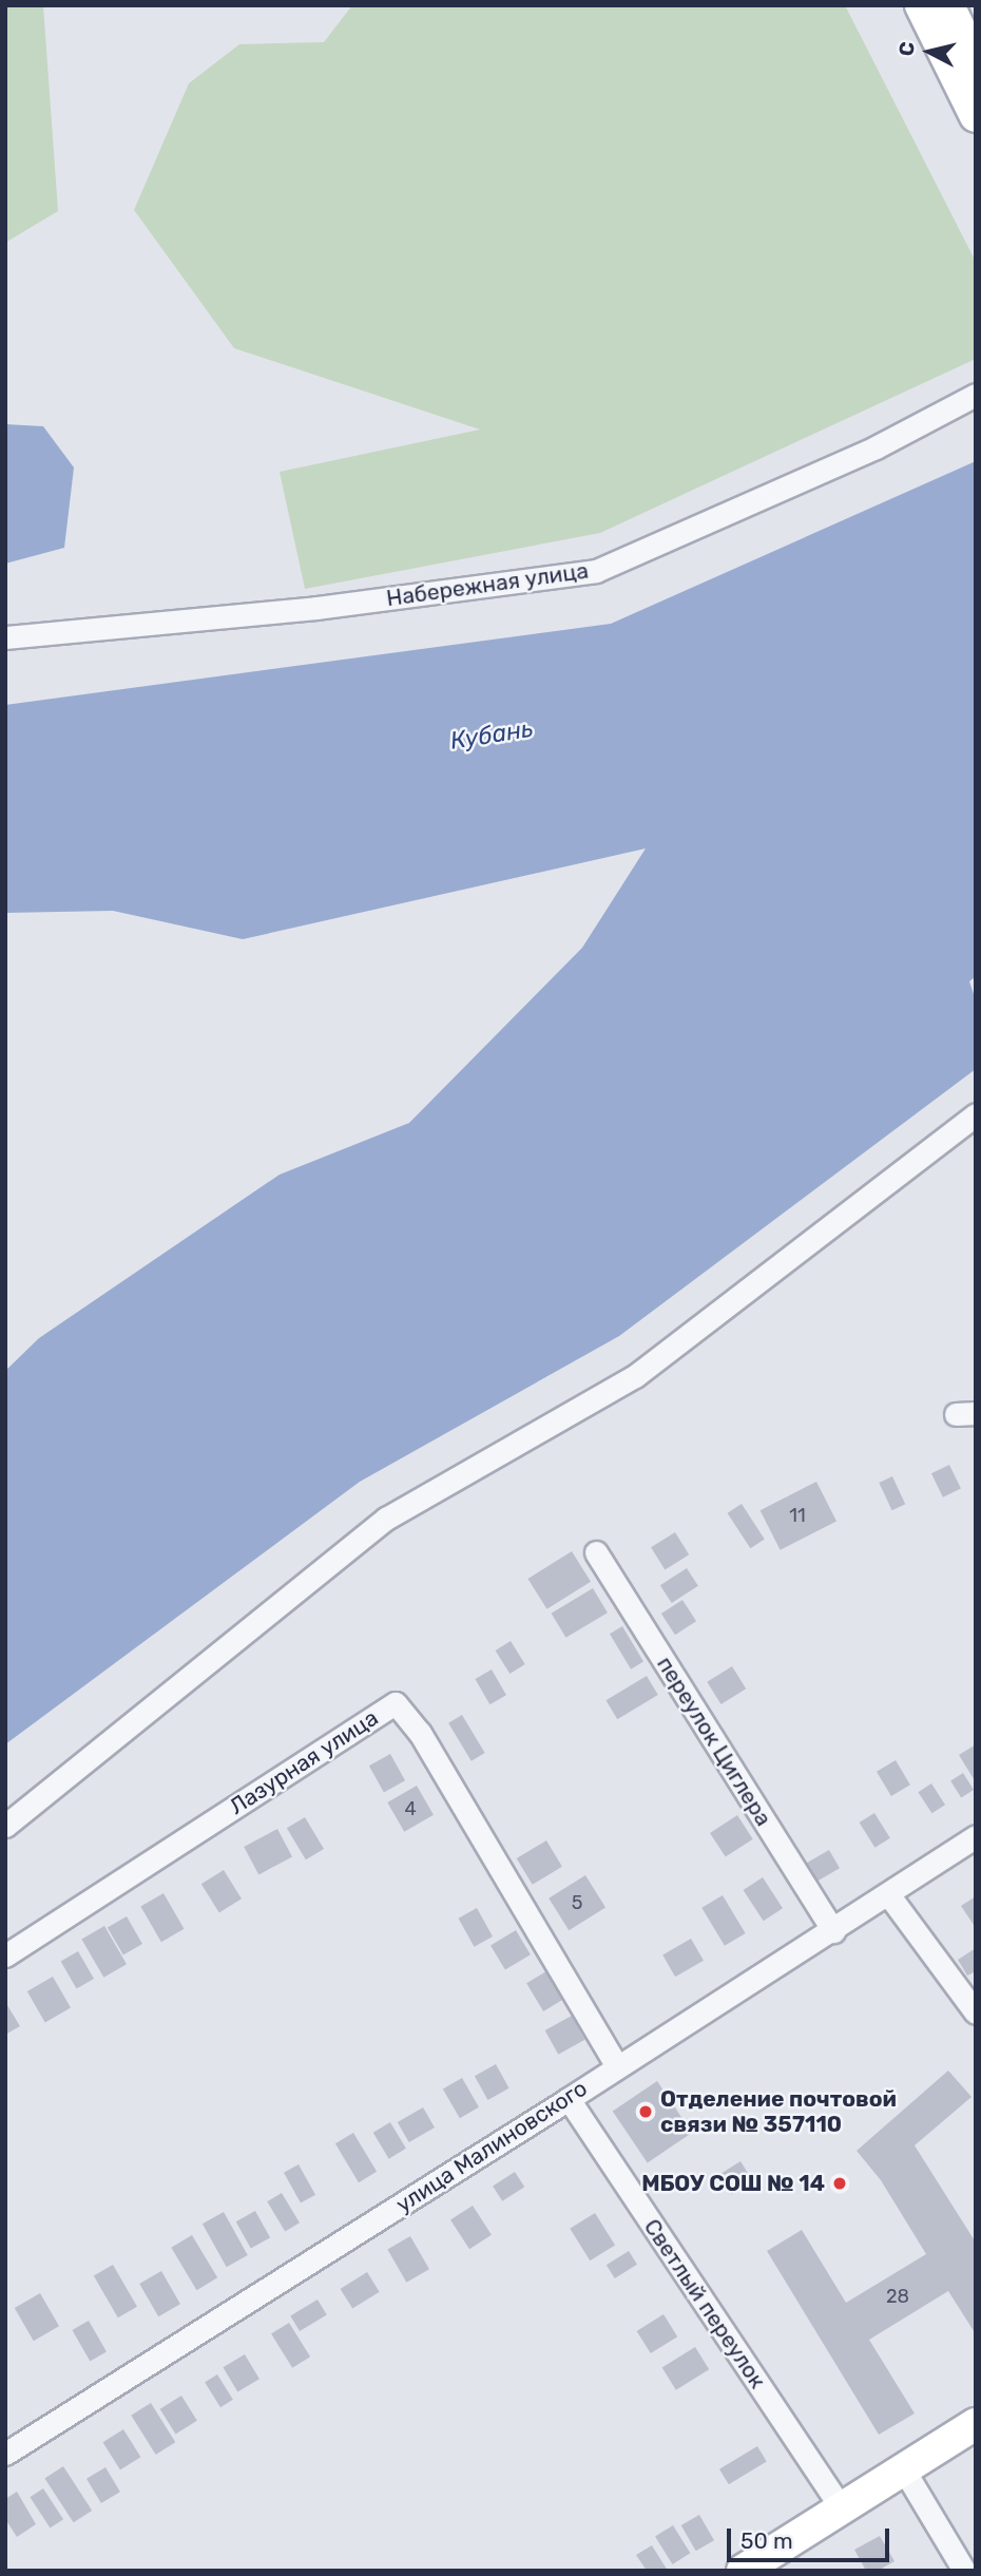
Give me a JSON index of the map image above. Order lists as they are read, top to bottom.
{
  "streets": {
    "street": [
      "Набережная улица",
      "переулок Циглера",
      "Лазурная улица",
      "улица Малиновского",
      "Светлый переулок"
    ]
  },
  "crossings": [
    ["переулок Циглера", "улица Малиновского"],
    ["Лазурная улица", "улица Малиновского"],
    ["улица Малиновского", "Светлый переулок"]
  ],
  "water": ["Кубань"],
  "places": ["Отделение почтовой связи № 357110", "МБОУ СОШ № 14"],
  "house_numbers": [
    "11",
    "4",
    "5",
    "28"
  ],
  "scale_bar": "50 m",
  "north": "left"
}
